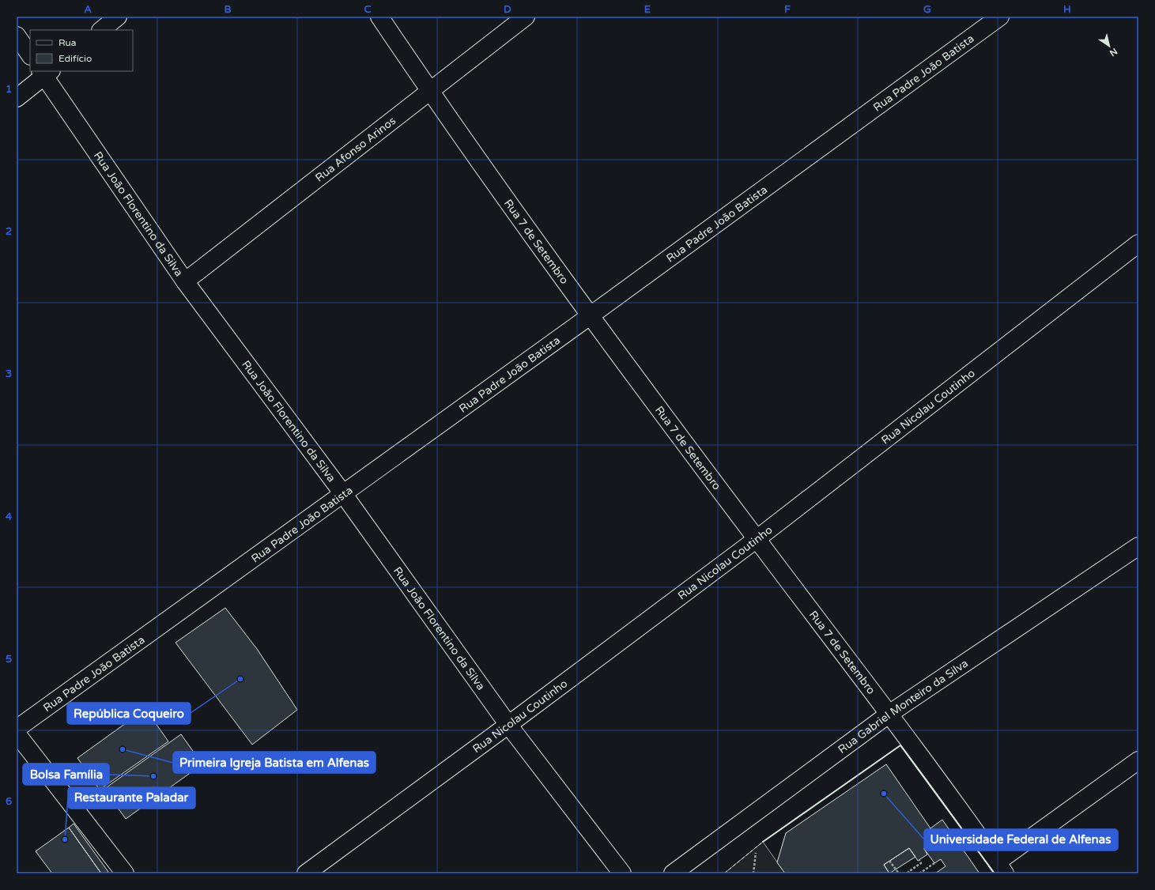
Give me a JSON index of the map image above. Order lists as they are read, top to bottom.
{
  "streets": {
    "street": [
      "Rua Padre João Batista",
      "Rua Afonso Arinos",
      "Rua João Florentino da Silva",
      "Rua 7 de Setembro",
      "Rua Nicolau Coutinho",
      "Rua Gabriel Monteiro da Silva"
    ]
  },
  "crossings": [
    ["Rua Padre João Batista", "Rua João Florentino da Silva"],
    ["Rua Padre João Batista", "Rua 7 de Setembro"],
    ["Rua Afonso Arinos", "Rua João Florentino da Silva"],
    ["Rua Afonso Arinos", "Rua 7 de Setembro"],
    ["Rua João Florentino da Silva", "Rua Nicolau Coutinho"],
    ["Rua 7 de Setembro", "Rua Nicolau Coutinho"],
    ["Rua 7 de Setembro", "Rua Gabriel Monteiro da Silva"]
  ],
  "places": [
    "República Coqueiro",
    "Primeira Igreja Batista em Alfenas",
    "Bolsa Família",
    "Universidade Federal de Alfenas",
    "Restaurante Paladar"
  ],
  "legend": ["Rua", "Edifício"],
  "north": "bottom right",
  "grid": {
    "columns": [
      "A",
      "B",
      "C",
      "D",
      "E",
      "F",
      "G",
      "H"
    ],
    "rows": [
      "1",
      "2",
      "3",
      "4",
      "5",
      "6"
    ]
  }
}
